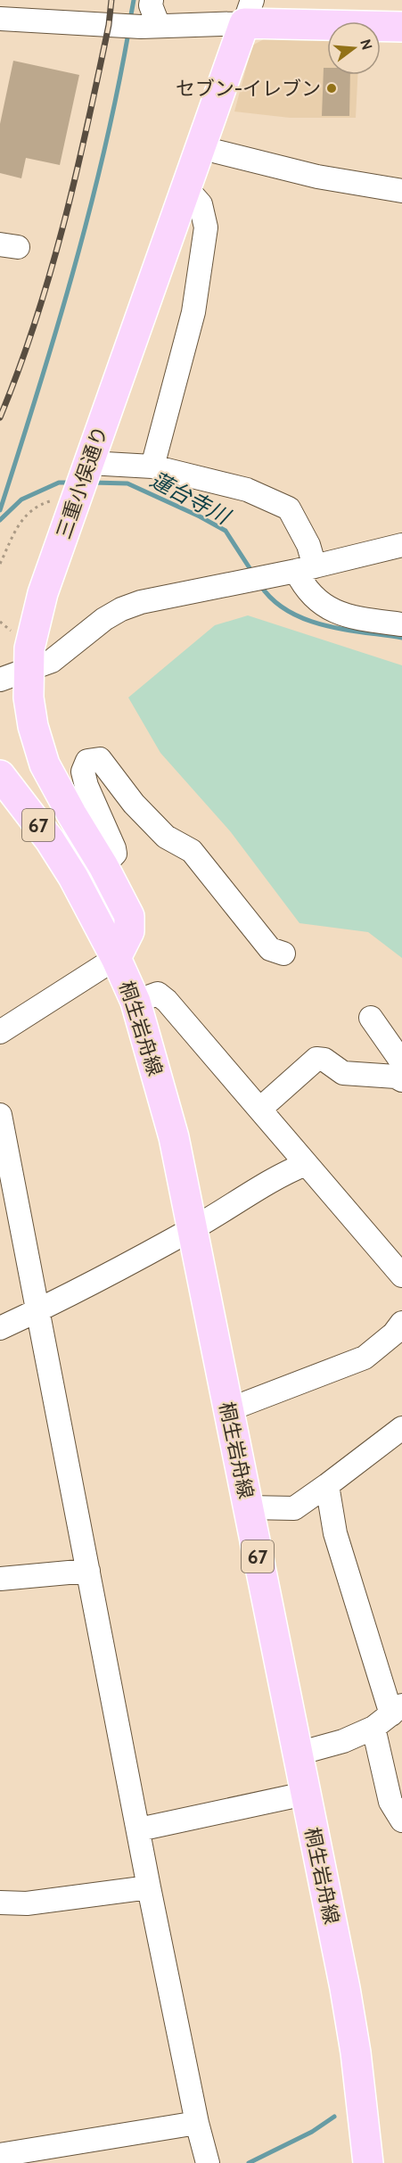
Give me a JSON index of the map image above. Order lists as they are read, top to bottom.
{
  "streets": {
    "main road": ["三重小俣通り", "67", "桐生岩舟線"]
  },
  "crossings": [
    ["三重小俣通り", "桐生岩舟線"]
  ],
  "water": ["蓮台寺川"],
  "places": ["セブン-イレブン"],
  "north": "right"
}
